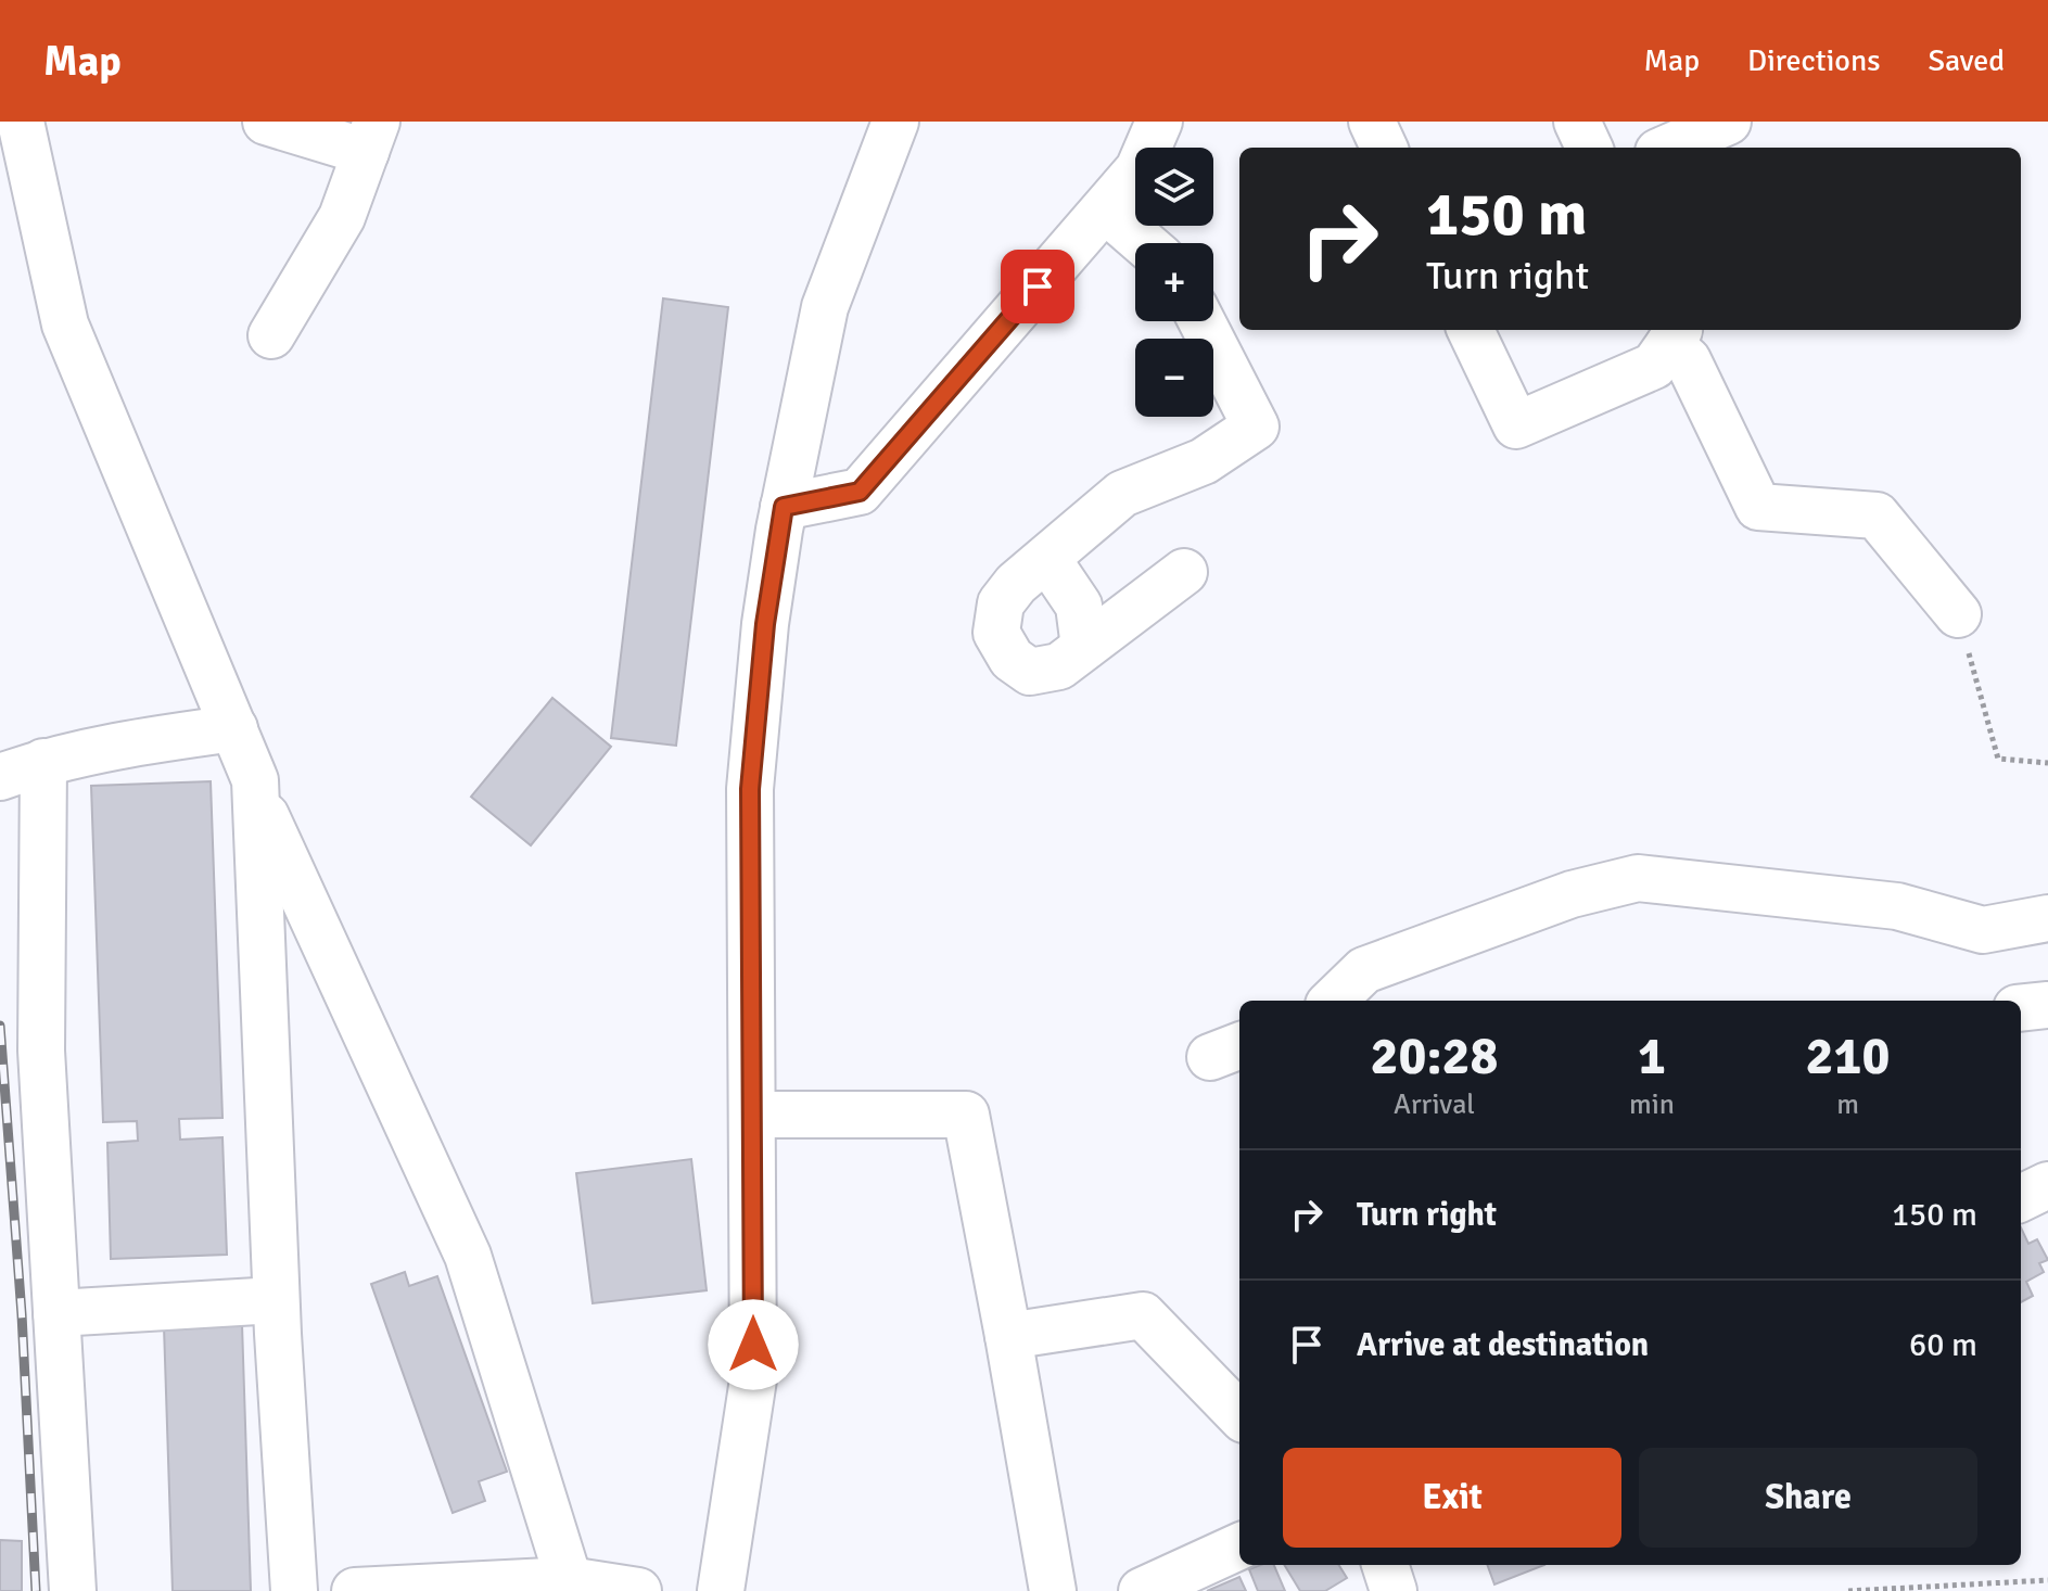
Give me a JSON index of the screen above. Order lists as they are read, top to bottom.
{
  "page": {
    "header": "Map",
    "nav": ["Map", "Directions", "Saved"],
    "map_buttons": ["+", "−"],
    "turn": ["150 m", "Turn right"],
    "eta": [
      "20:28",
      "Arrival",
      "1",
      "min",
      "210",
      "m"
    ],
    "list": [
      {
        "name": "Turn right",
        "value": "150 m"
      },
      {
        "name": "Arrive at destination",
        "value": "60 m"
      }
    ],
    "buttons": ["Exit", "Share"]
  }
}
